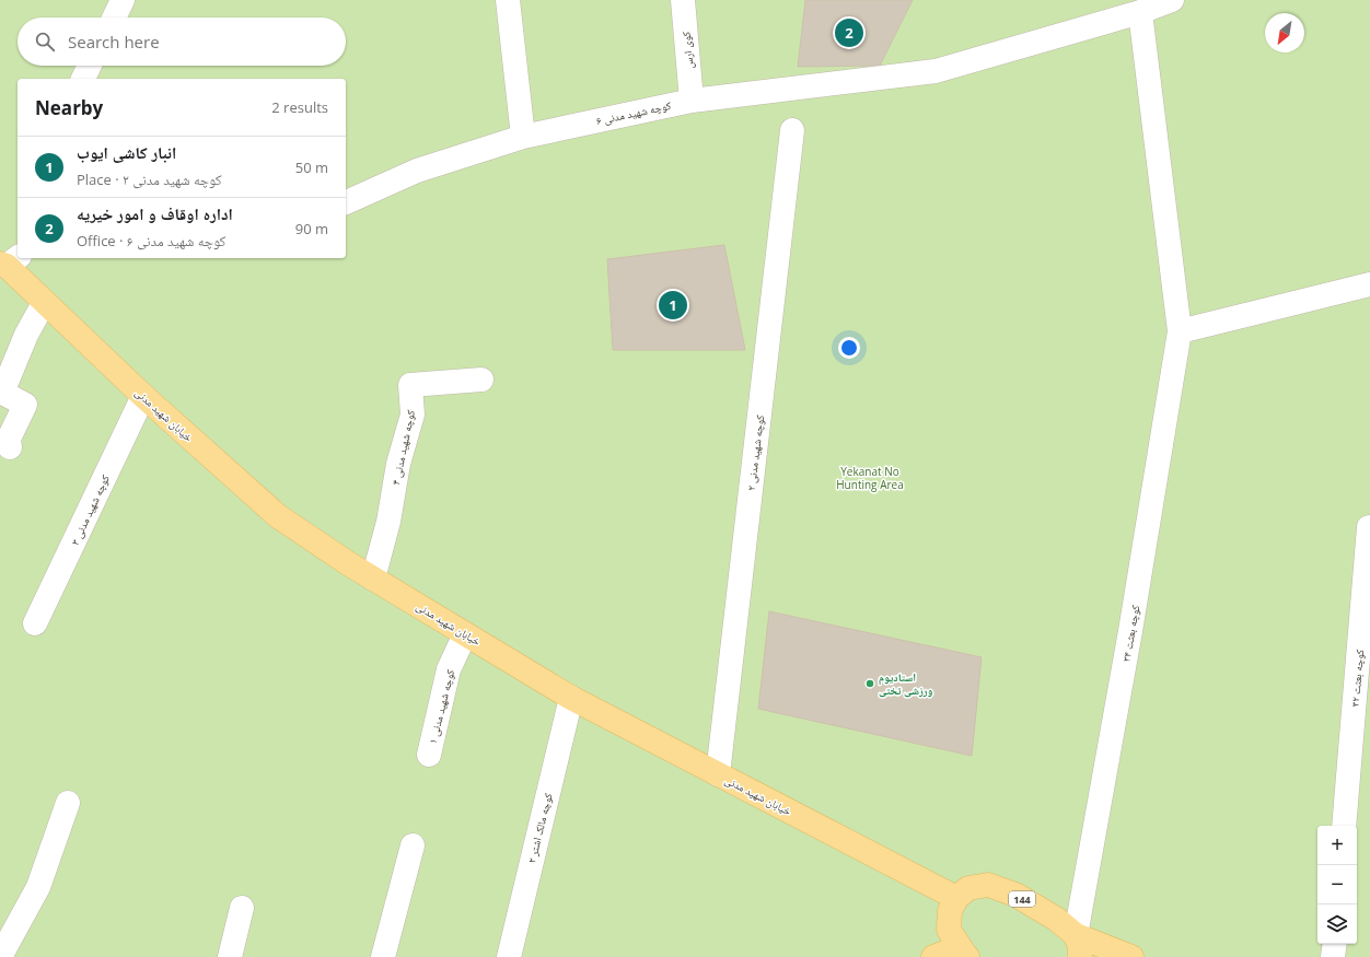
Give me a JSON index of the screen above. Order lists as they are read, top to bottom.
{
  "streets": {
    "main road": ["خیابان شهید مدنی", "144"],
    "street": [
      "کوی ارس",
      "کوچه شهید مدنی ۶",
      "کوچه شهید مدنی ۴",
      "کوچه شهید مدنی ۲",
      "کوچه شهید مدنی ۳",
      "کوچه بعثت ۳۴",
      "کوچه بعثت ۳۲",
      "کوچه شهید مدنی ۱",
      "کوچه مالک اشتر ۲"
    ]
  },
  "crossings": [
    ["کوی ارس", "کوچه شهید مدنی ۶"],
    ["کوچه شهید مدنی ۶", "کوچه بعثت ۳۴"],
    ["خیابان شهید مدنی", "کوچه شهید مدنی ۴"],
    ["خیابان شهید مدنی", "کوچه شهید مدنی ۲"],
    ["خیابان شهید مدنی", "کوچه شهید مدنی ۳"],
    ["خیابان شهید مدنی", "کوچه شهید مدنی ۱"],
    ["خیابان شهید مدنی", "کوچه مالک اشتر ۲"],
    ["خیابان شهید مدنی", "144"],
    ["کوچه بعثت ۳۴", "144"]
  ],
  "parks": ["Yekanat No Hunting Area"],
  "places": ["استادیوم ورزشی تختی"],
  "north": "bottom left",
  "page": {
    "pins": ["2", "1"],
    "search": "Search here",
    "heading": ["Nearby", "2 results"],
    "list": [
      {
        "mark": "1",
        "name": "انبار کاشی ایوب",
        "note": "Place · کوچه شهید مدنی ۲",
        "value": "50 m"
      },
      {
        "mark": "2",
        "name": "اداره اوقاف و امور خیریه",
        "note": "Office · کوچه شهید مدنی ۶",
        "value": "90 m"
      }
    ],
    "map_buttons": ["+", "−"]
  }
}
